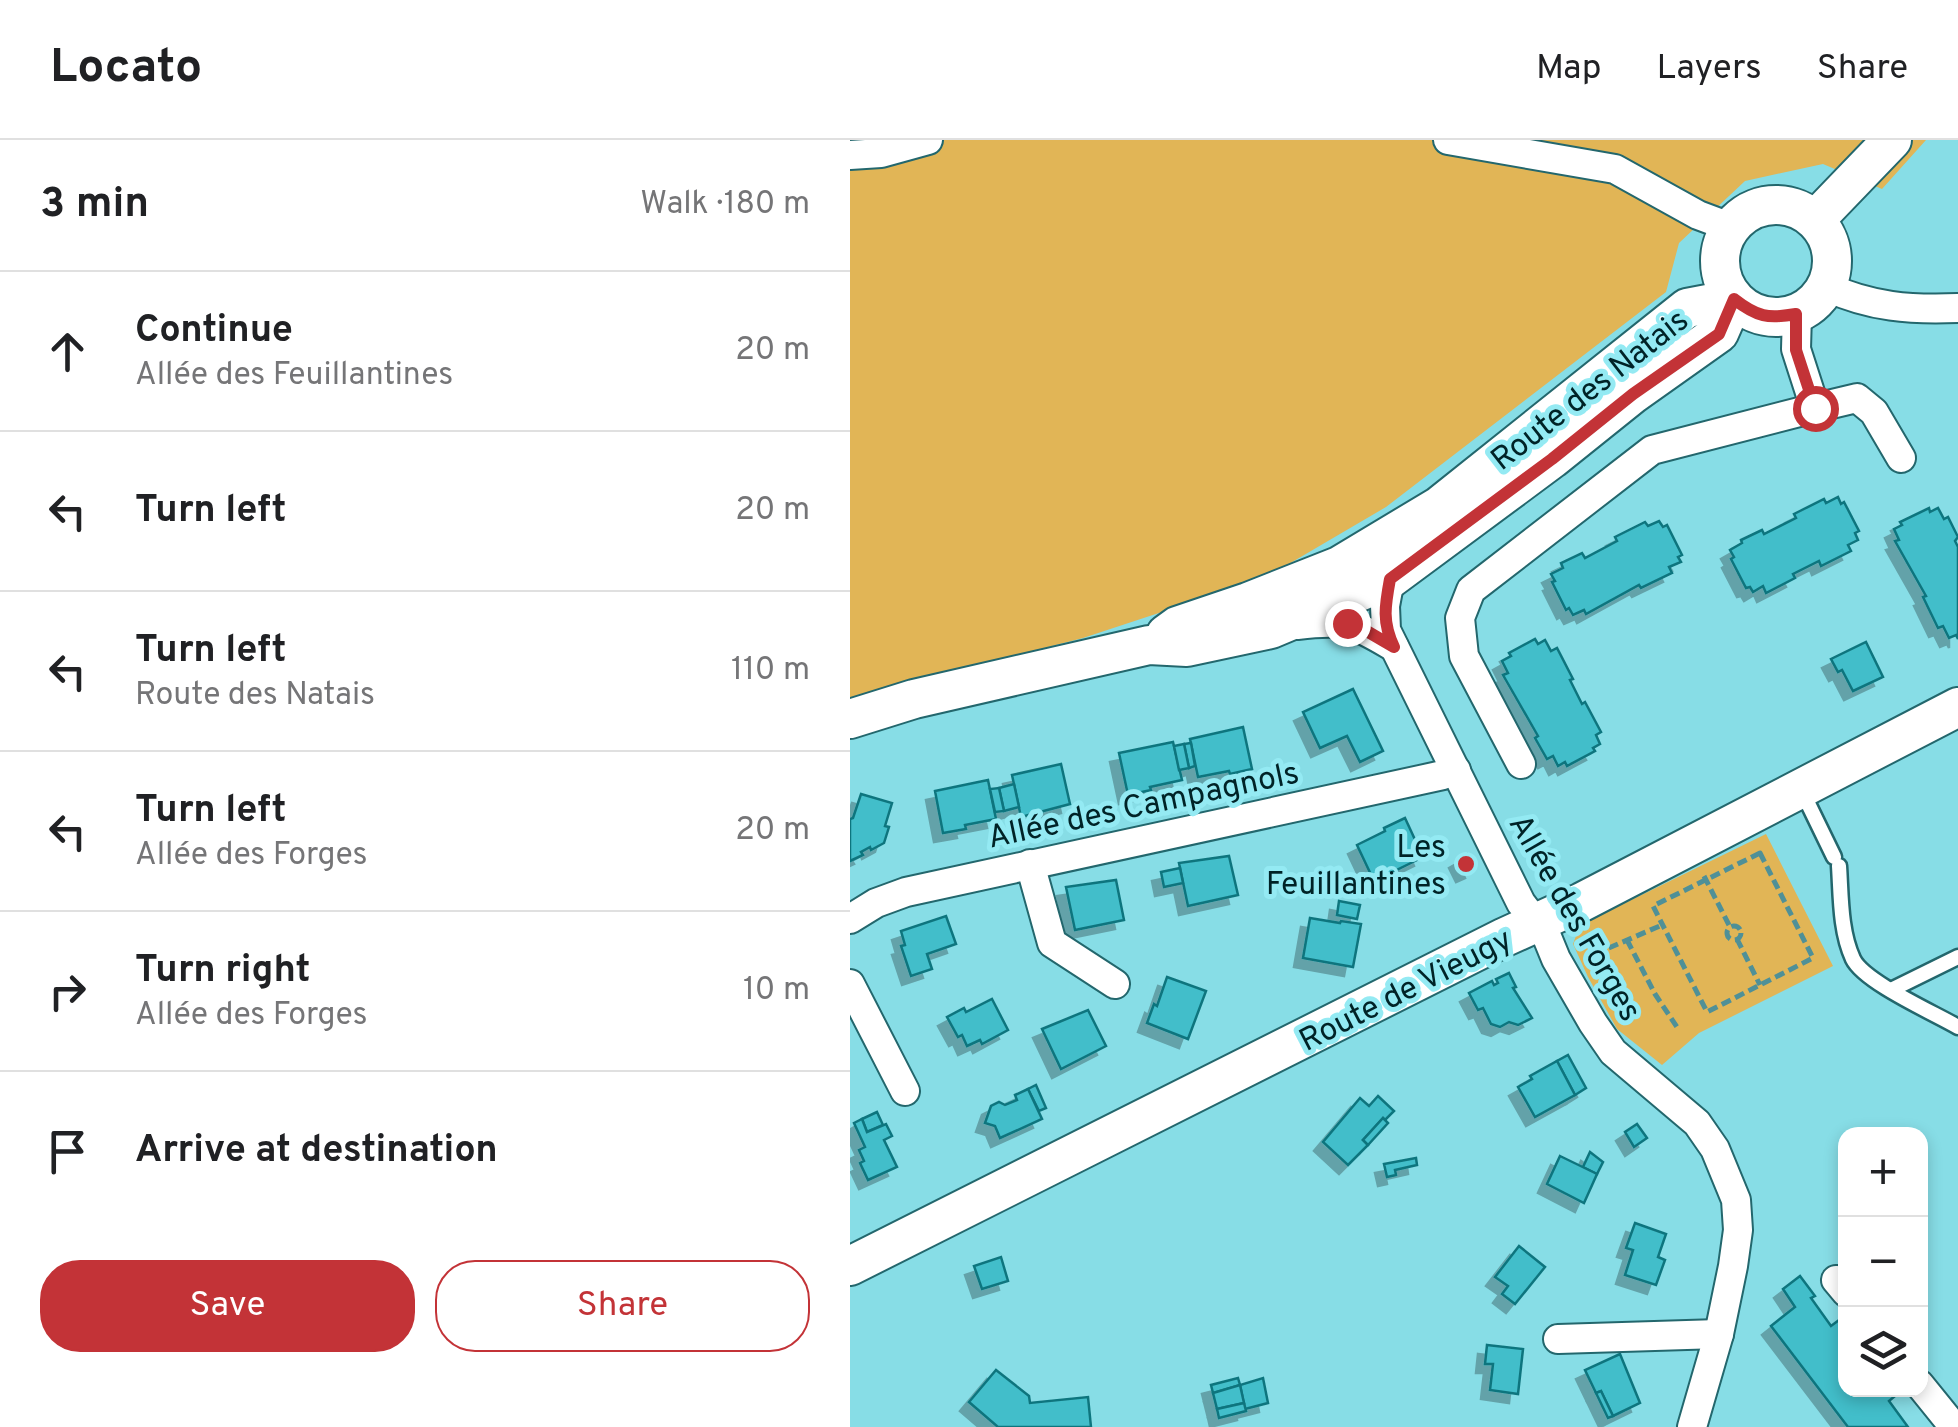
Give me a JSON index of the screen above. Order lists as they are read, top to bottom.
{
  "streets": {
    "street": [
      "Route des Natais",
      "Allée des Campagnols",
      "Allée des Forges",
      "Route de Vieugy"
    ]
  },
  "crossings": [
    ["Route des Natais", "Allée des Forges"],
    ["Allée des Campagnols", "Allée des Forges"],
    ["Allée des Forges", "Route de Vieugy"]
  ],
  "places": ["Les Feuillantines"],
  "page": {
    "header": "Locato",
    "nav": ["Map", "Layers", "Share"],
    "heading": ["3 min", "Walk · 180 m"],
    "list": [
      ["Continue", "Allée des Feuillantines", "20 m"],
      ["Turn left", "20 m"],
      ["Turn left", "Route des Natais", "110 m"],
      ["Turn left", "Allée des Forges", "20 m"],
      ["Turn right", "Allée des Forges", "10 m"],
      "Arrive at destination"
    ],
    "map_buttons": ["+", "−"],
    "buttons": ["Save", "Share"]
  }
}
